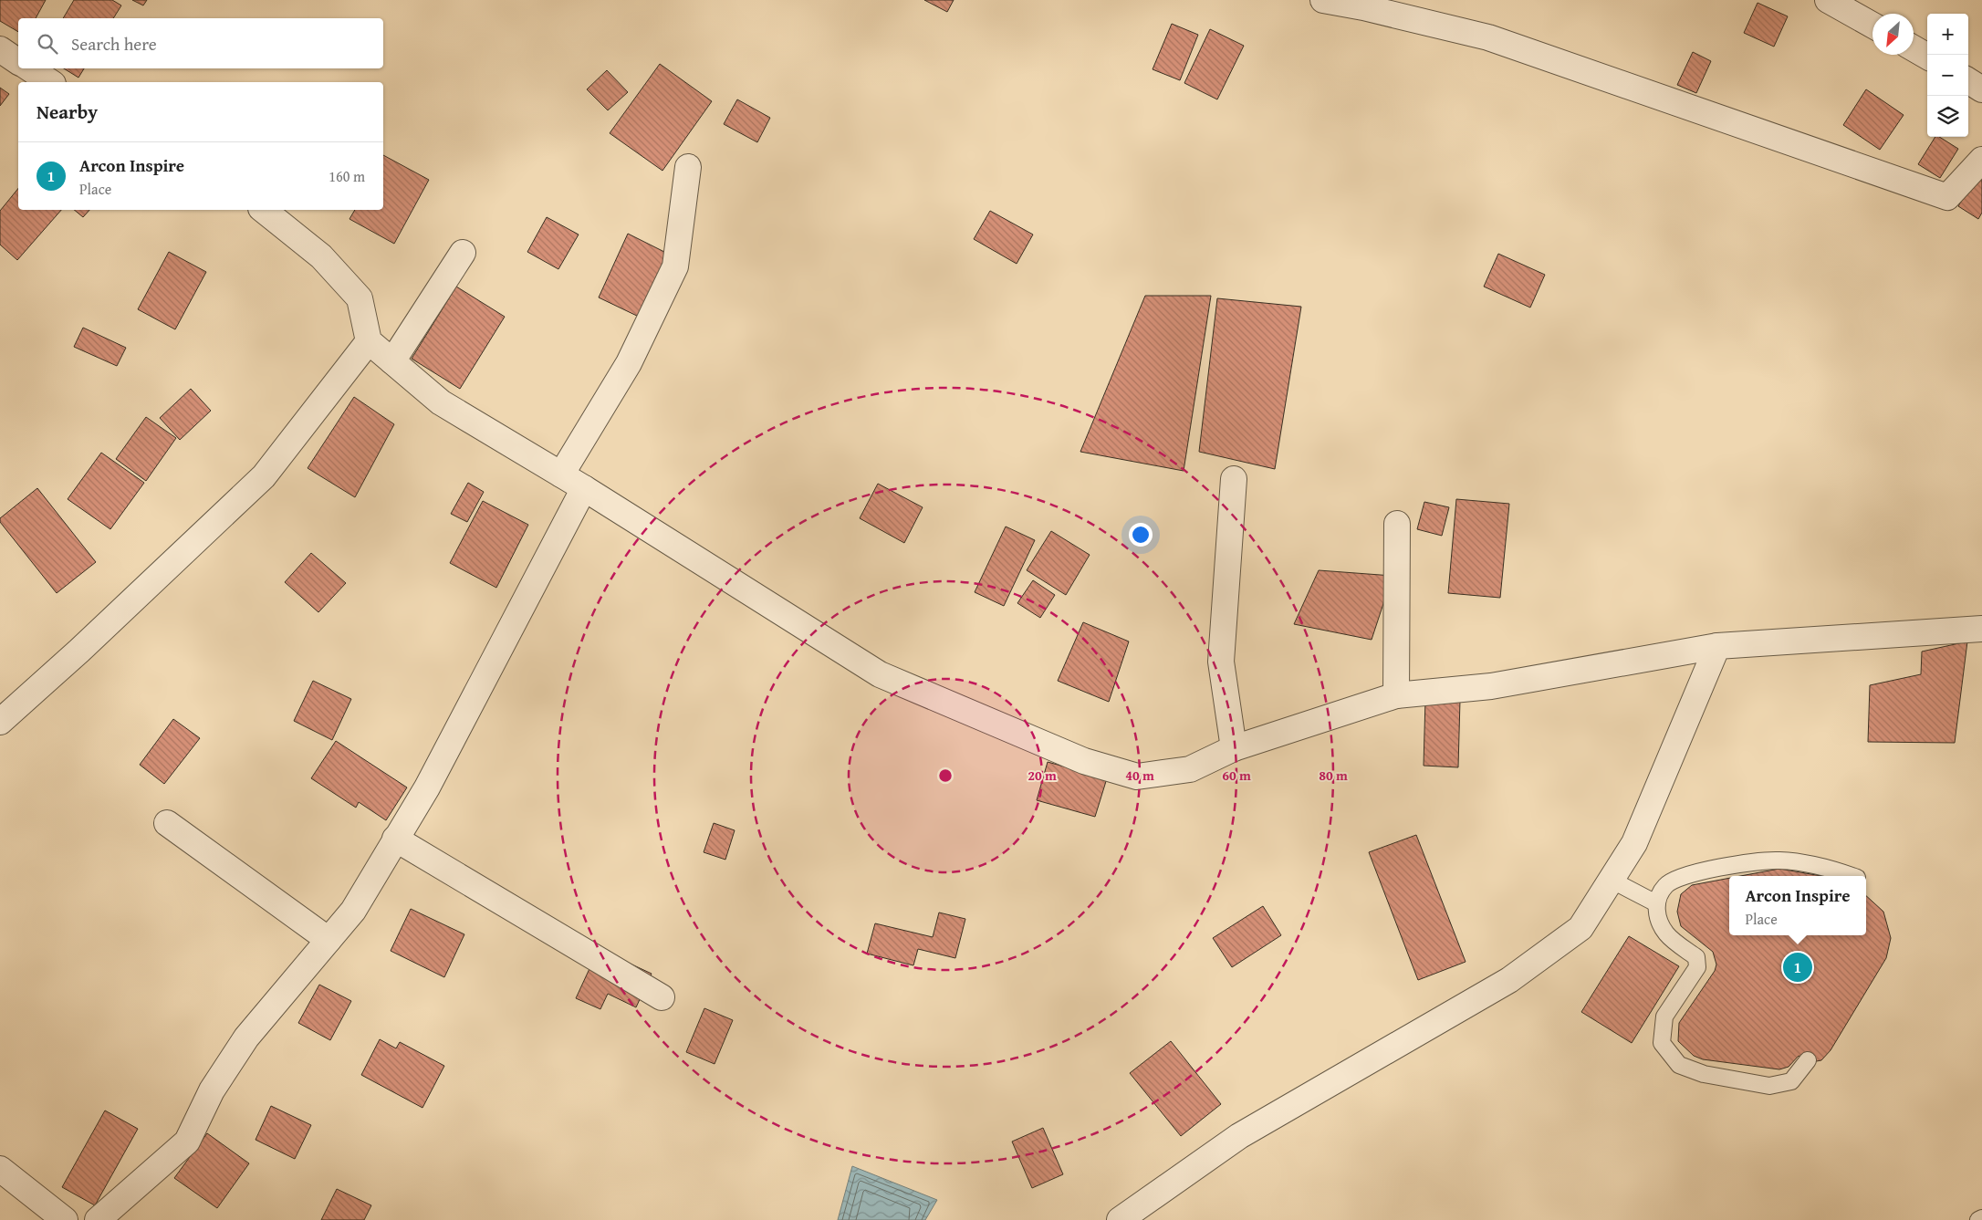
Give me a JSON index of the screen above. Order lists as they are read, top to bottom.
{
  "north": "bottom left",
  "page": {
    "map_buttons": ["+", "−"],
    "search": "Search here",
    "heading": "Nearby",
    "list": [
      {
        "mark": "1",
        "name": "Arcon Inspire",
        "note": "Place",
        "value": "160 m"
      }
    ],
    "popup": ["Arcon Inspire", "Place"],
    "pins": "1"
  },
  "rings": [
    "20 m",
    "40 m",
    "60 m",
    "80 m"
  ]
}
